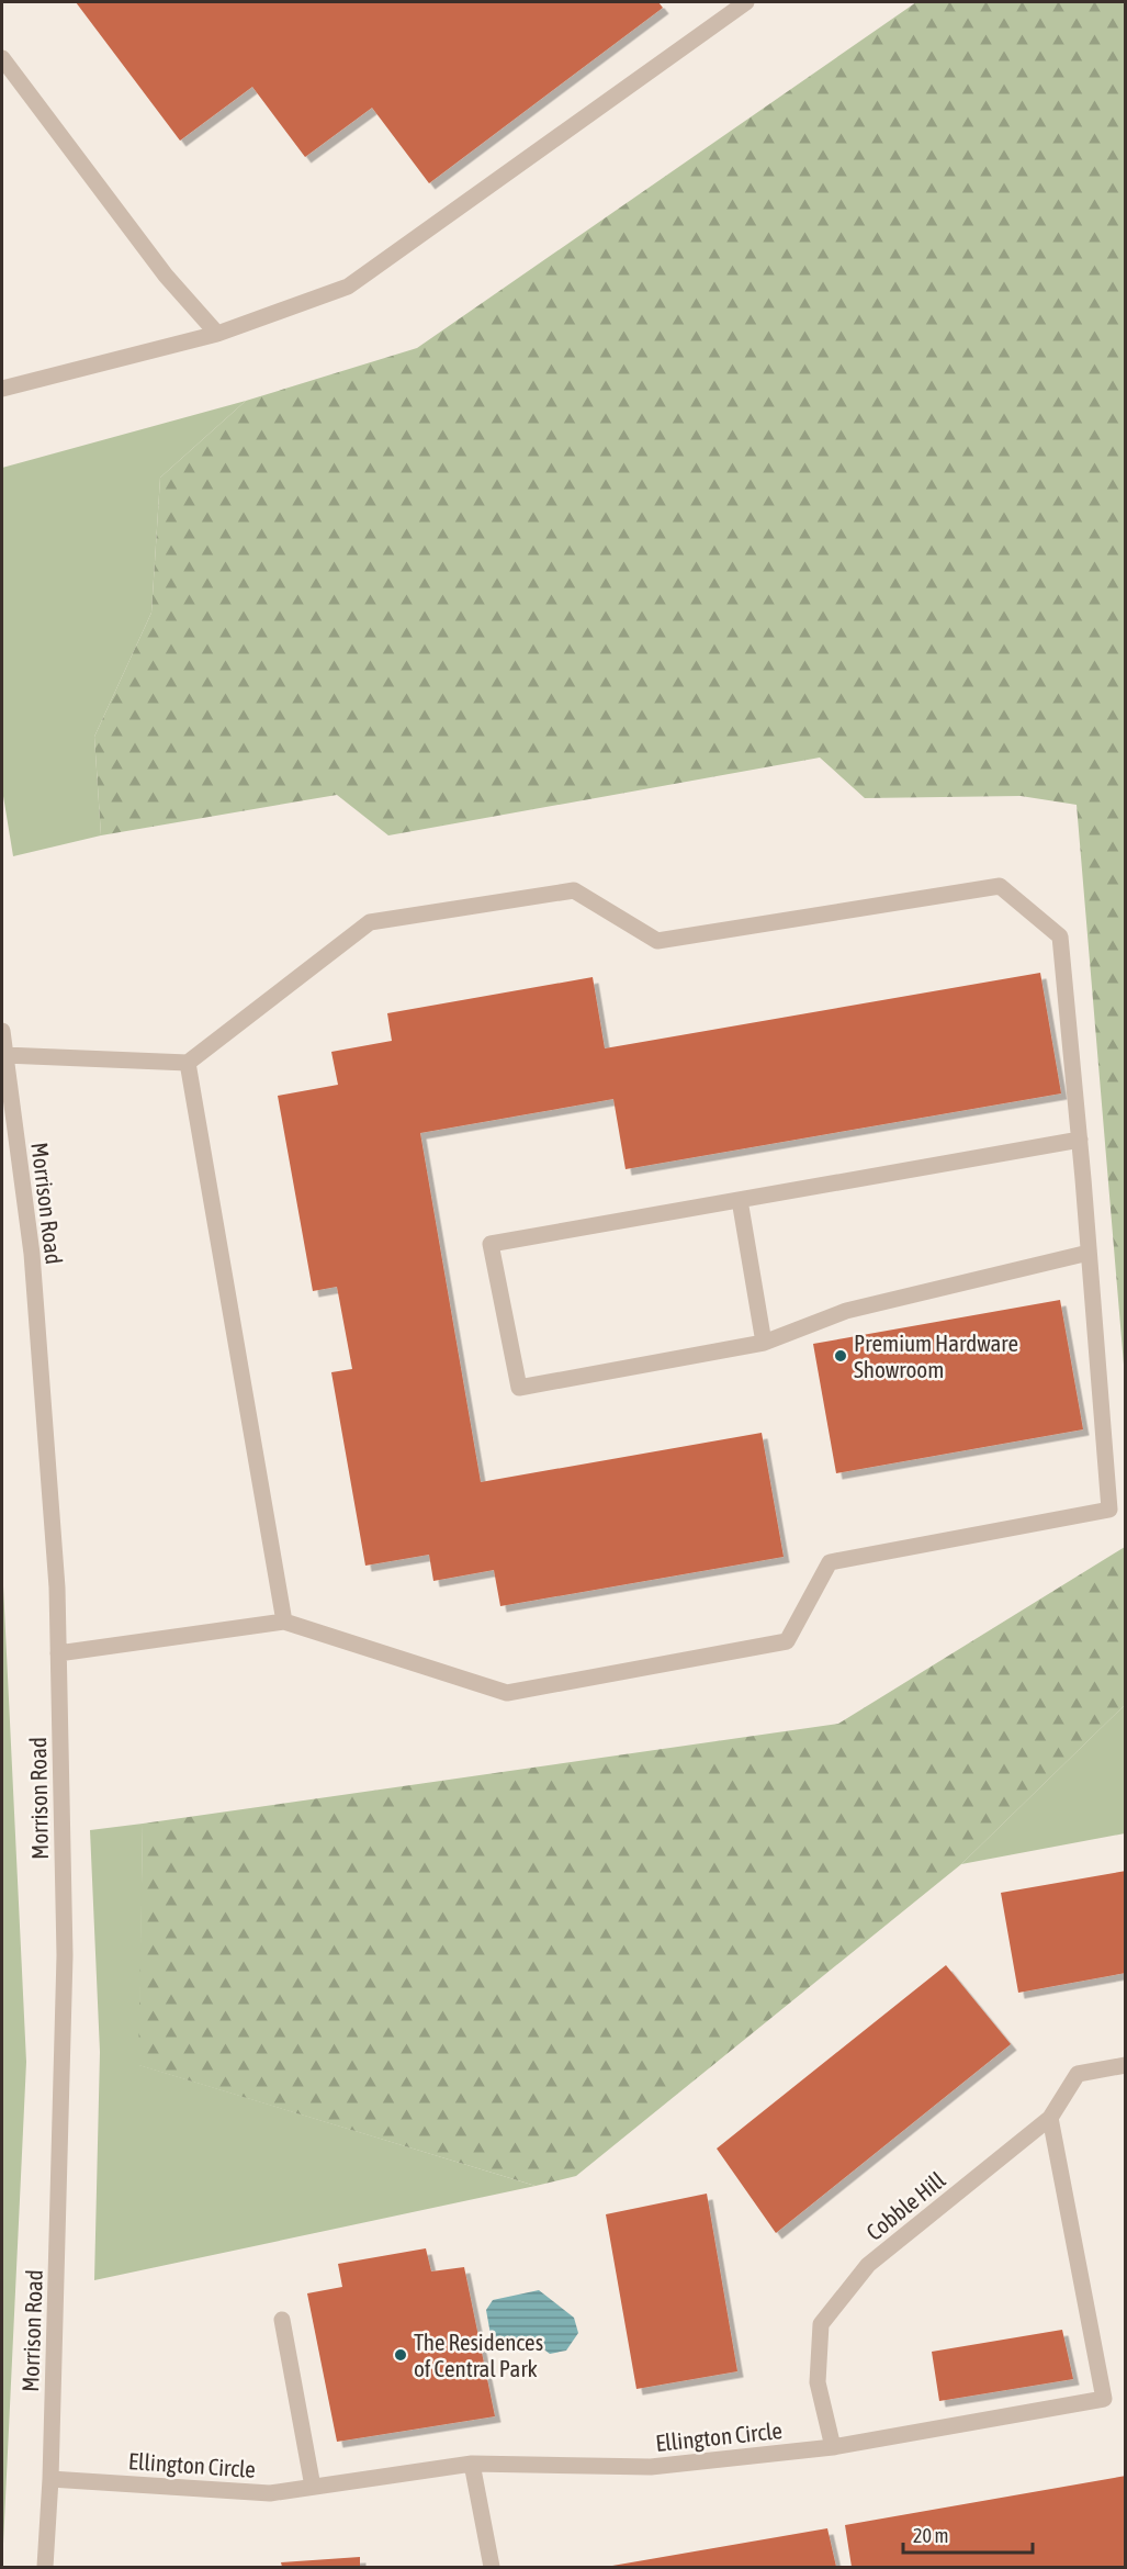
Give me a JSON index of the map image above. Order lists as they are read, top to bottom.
{
  "streets": {
    "street": ["Morrison Road", "Cobble Hill", "Ellington Circle"]
  },
  "crossings": [
    ["Morrison Road", "Ellington Circle"],
    ["Cobble Hill", "Ellington Circle"]
  ],
  "places": ["Premium Hardware Showroom", "The Residences of Central Park"],
  "scale_bar": "20 m"
}
